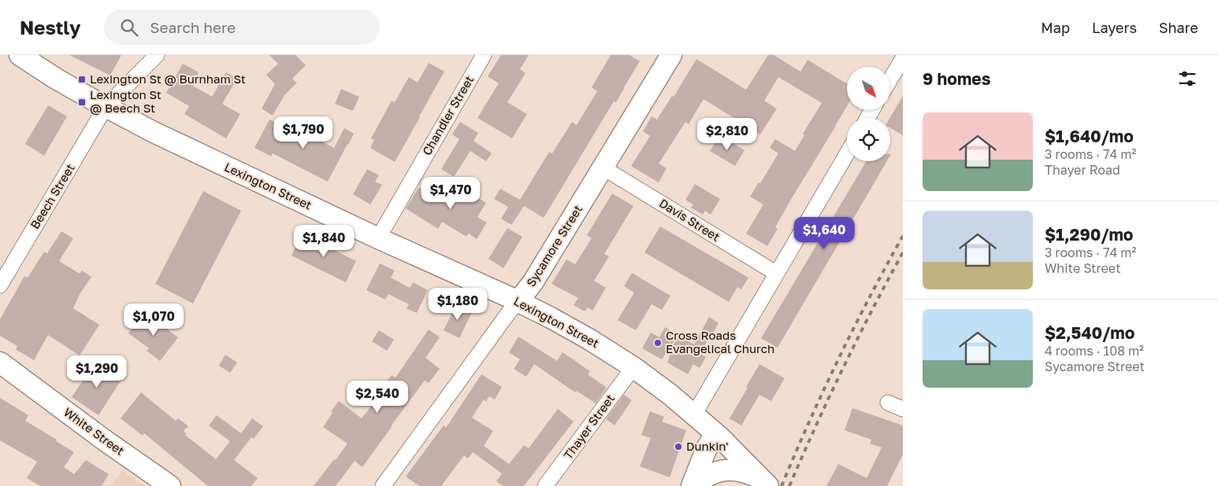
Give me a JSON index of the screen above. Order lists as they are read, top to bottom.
{
  "streets": {
    "street": [
      "Chandler Street",
      "Lexington Street",
      "Beech Street",
      "Davis Street",
      "Sycamore Street",
      "Thayer Street",
      "White Street"
    ]
  },
  "crossings": [
    ["Chandler Street", "Lexington Street"],
    ["Lexington Street", "Beech Street"],
    ["Lexington Street", "Sycamore Street"],
    ["Lexington Street", "Thayer Street"],
    ["Davis Street", "Sycamore Street"]
  ],
  "places": {
    "transit": ["Lexington St @ Burnham St", "Lexington St @ Beech St"],
    "other": ["Cross Roads Evangelical Church", "Dunkin'"]
  },
  "north": "bottom right",
  "page": {
    "header": "Nestly",
    "search": "Search here",
    "nav": ["Map", "Layers", "Share"],
    "heading": "9 homes",
    "list": [
      {
        "name": "$1,640/mo",
        "note": "3 rooms · 74 m² · Thayer Road"
      },
      {
        "name": "$1,290/mo",
        "note": "3 rooms · 74 m² · White Street"
      },
      {
        "name": "$2,540/mo",
        "note": "4 rooms · 108 m² · Sycamore Street"
      }
    ],
    "price": [
      "$1,790",
      "$2,810",
      "$1,470",
      "$1,640",
      "$1,840",
      "$1,180",
      "$1,070",
      "$1,290",
      "$2,540"
    ]
  }
}
